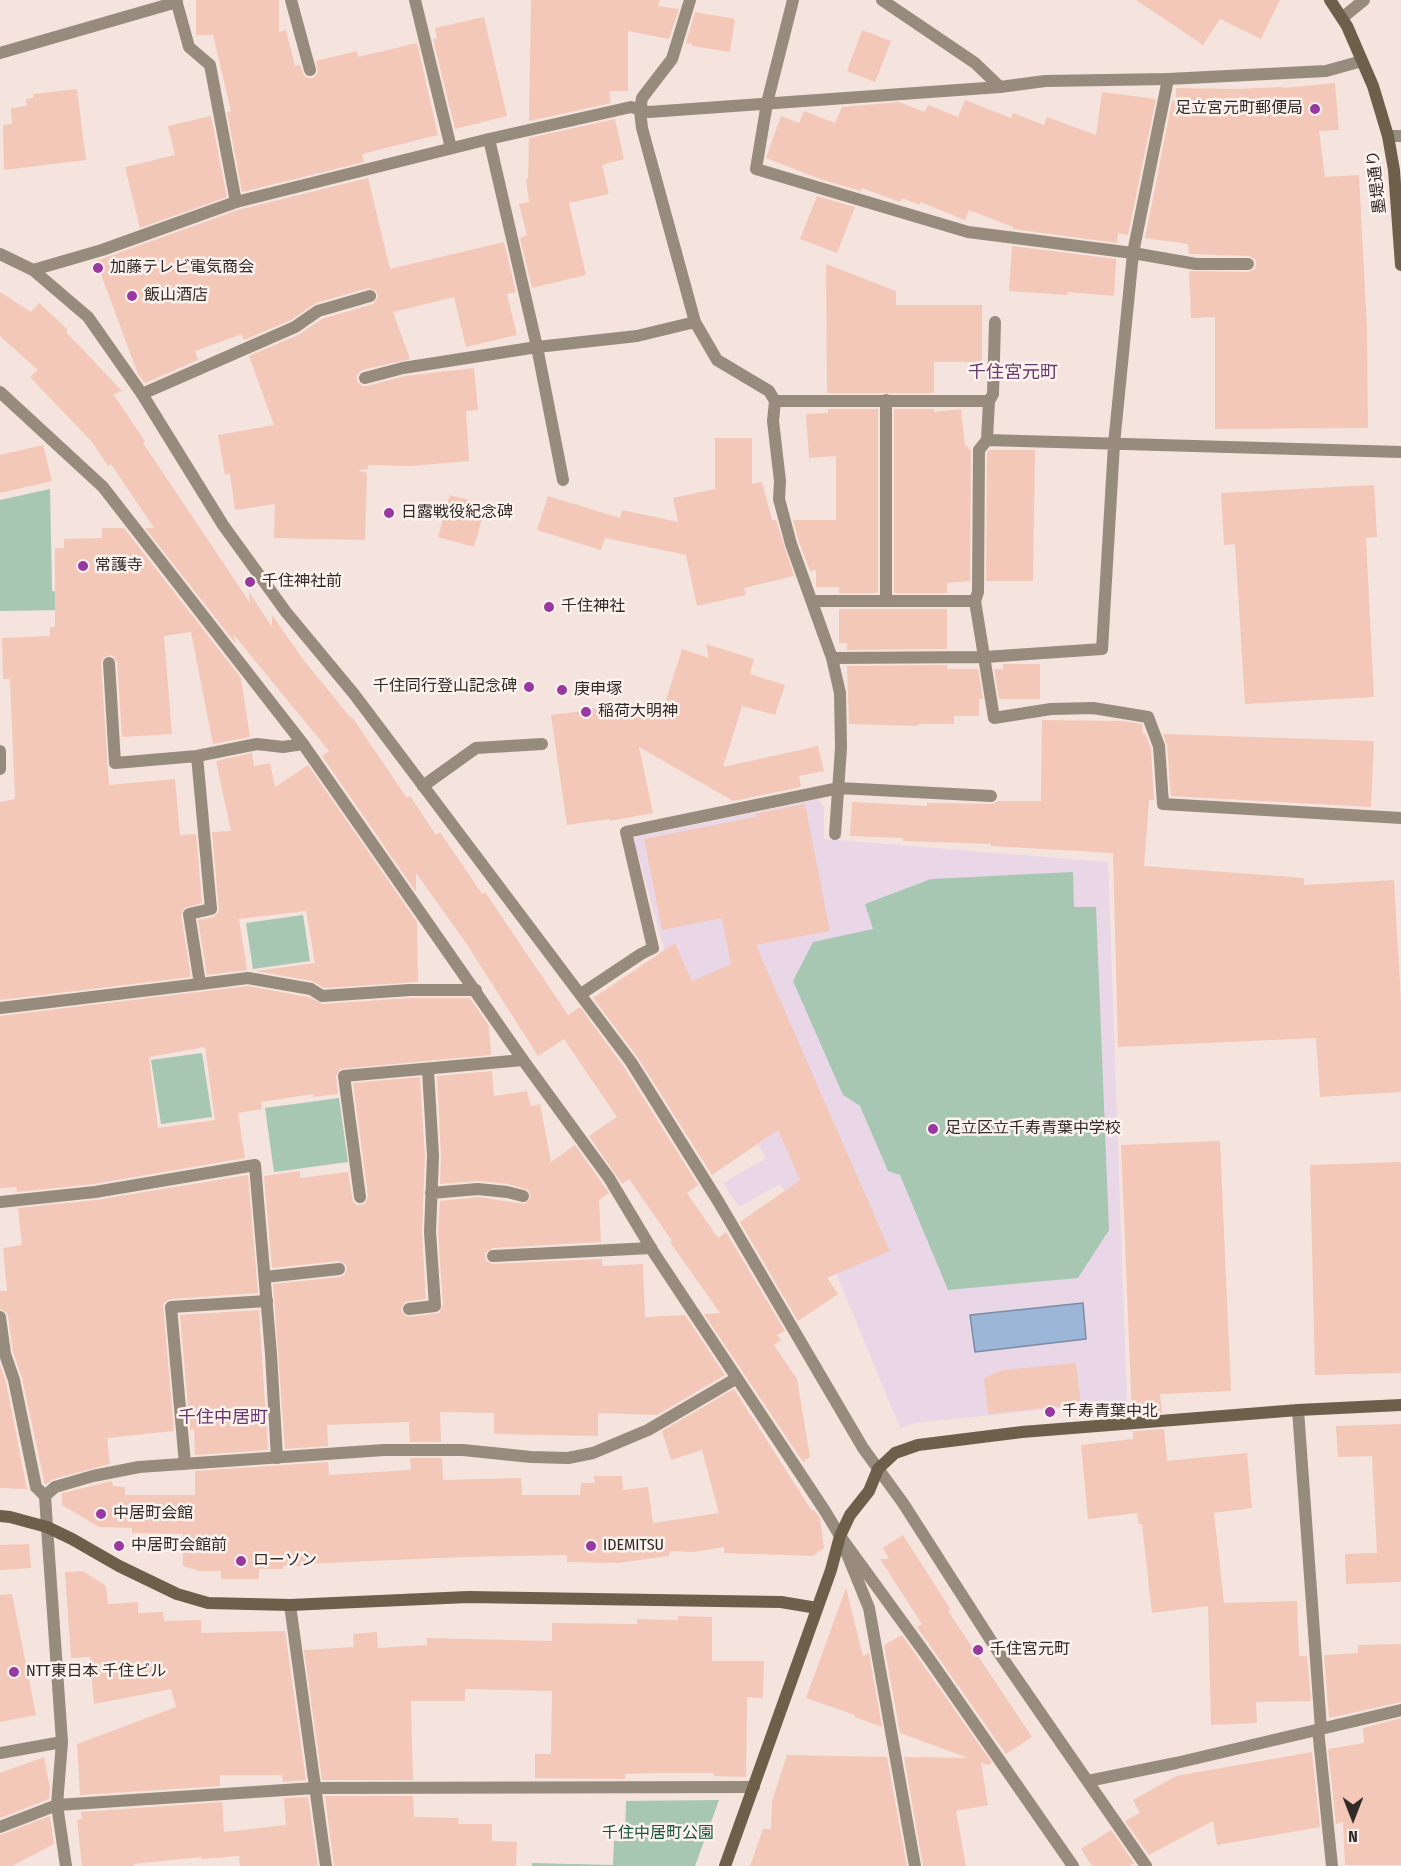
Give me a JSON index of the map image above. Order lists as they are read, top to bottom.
{
  "streets": {
    "street": ["墨堤通り"]
  },
  "districts": ["千住宮元町", "千住中居町"],
  "parks": ["千住中居町公園"],
  "places": [
    "足立宮元町郵便局",
    "加藤テレビ電気商会",
    "飯山酒店",
    "日露戦役紀念碑",
    "常護寺",
    "千住神社前",
    "千住神社",
    "千住同行登山記念碑",
    "庚申塚",
    "稲荷大明神",
    "足立区立千寿青葉中学校",
    "千寿青葉中北",
    "中居町会館",
    "中居町会館前",
    "IDEMITSU",
    "ローソン",
    "千住宮元町",
    "NTT東日本 千住ビル"
  ],
  "north": "bottom"
}
